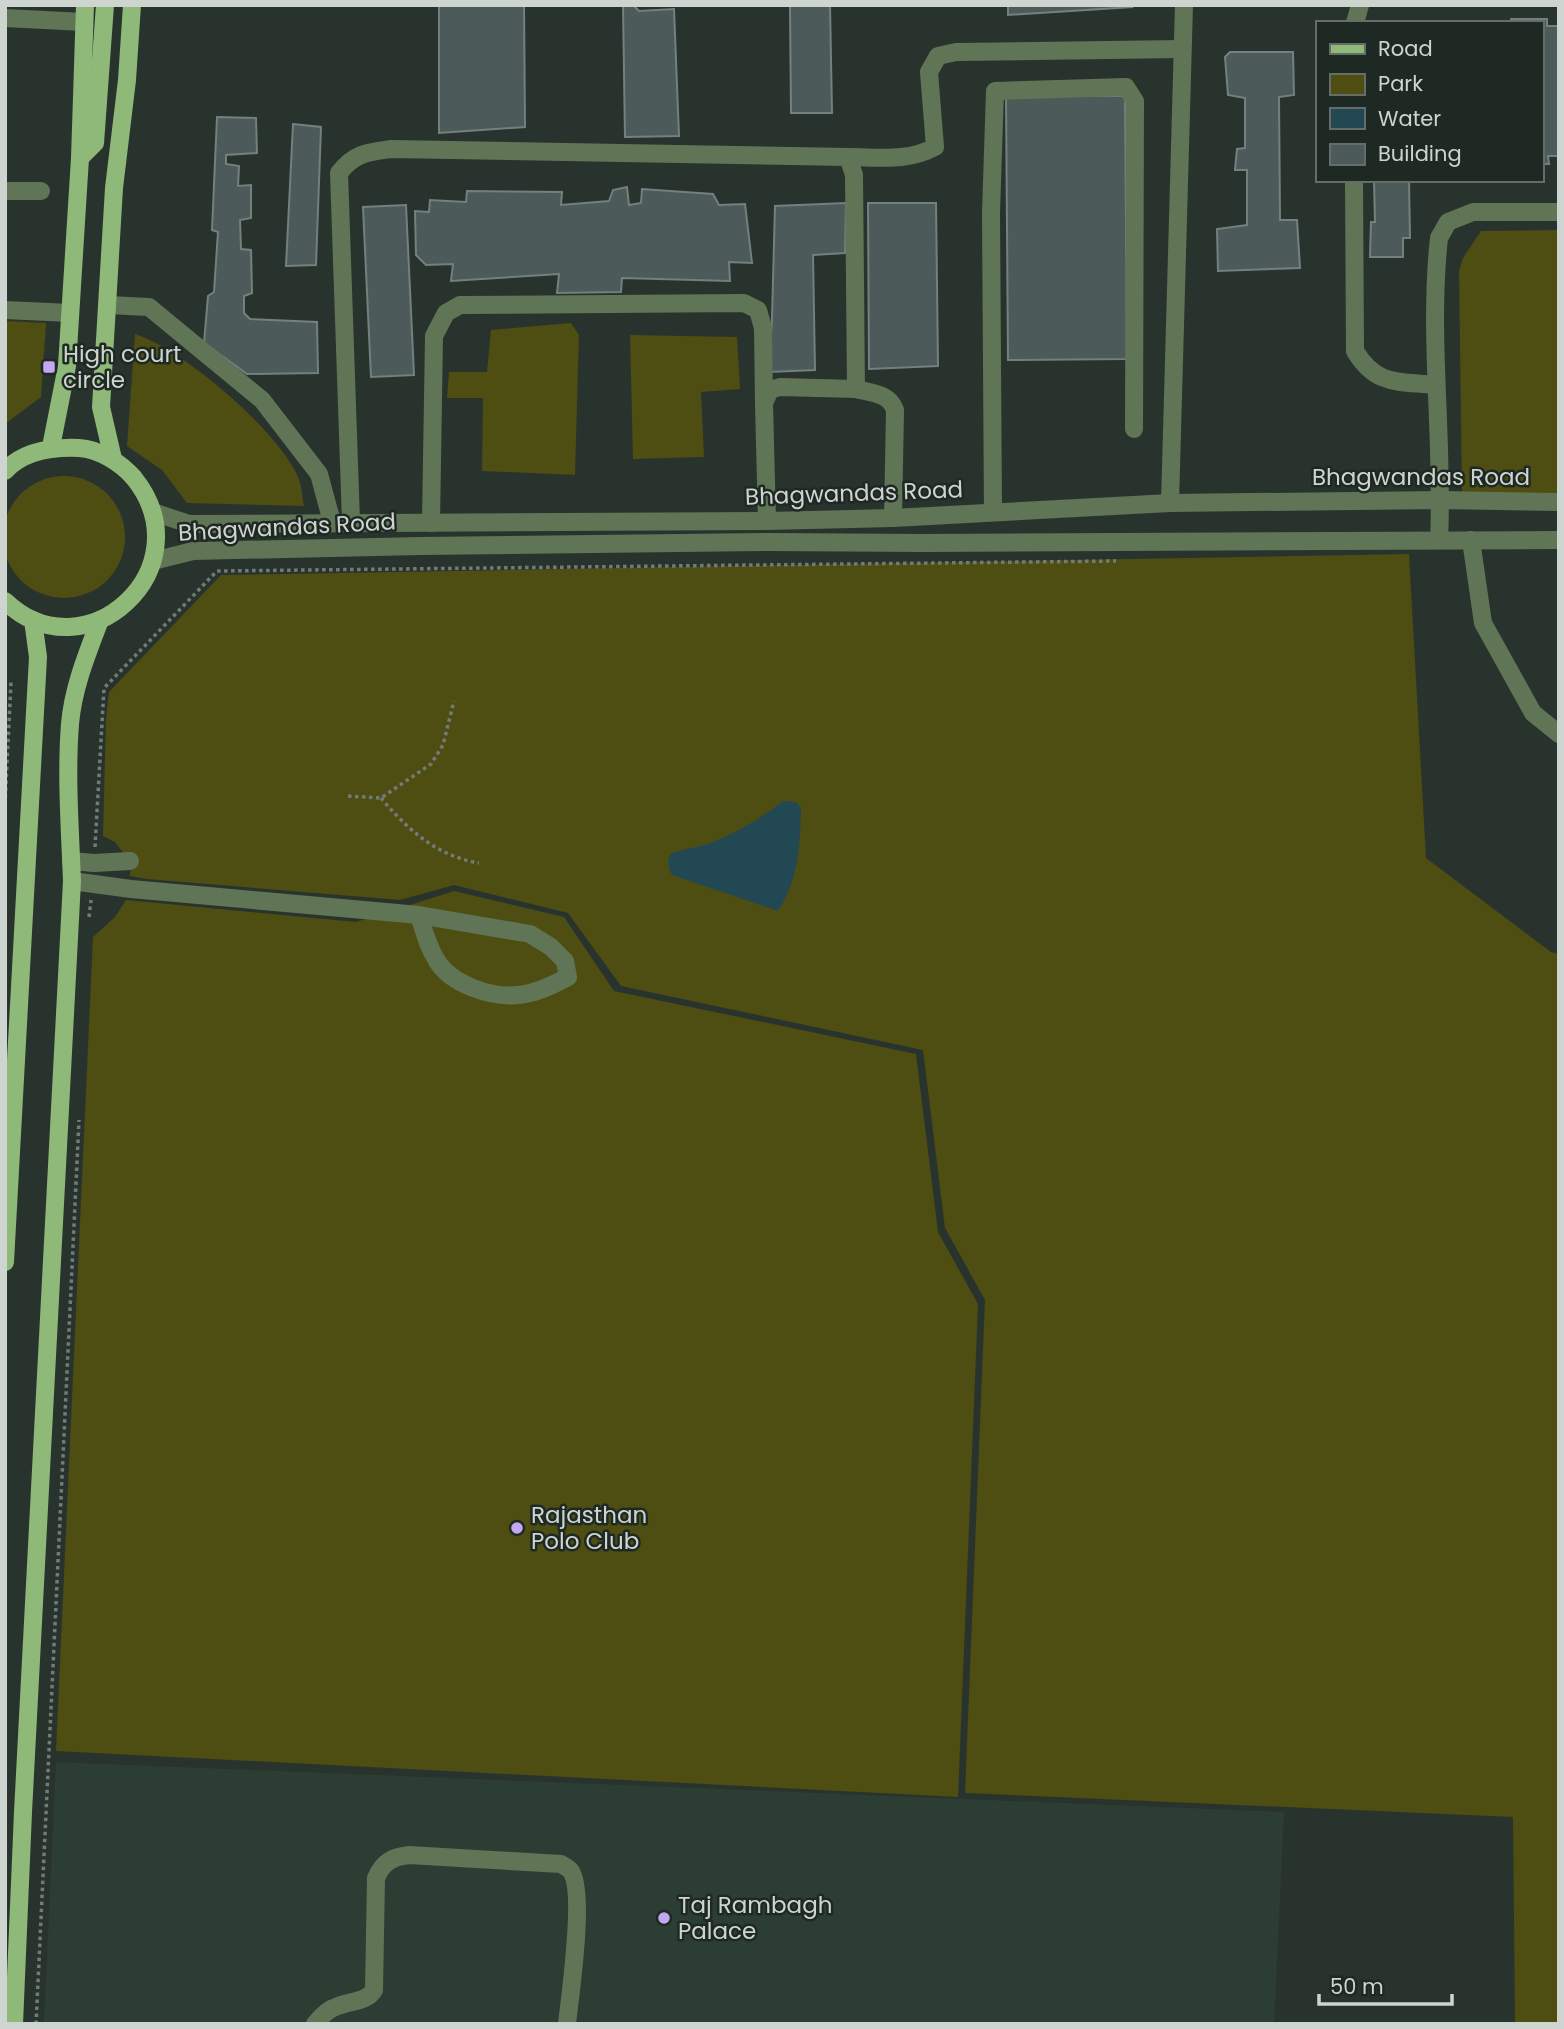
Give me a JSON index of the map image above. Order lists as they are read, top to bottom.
{
  "streets": {
    "street": ["Bhagwandas Road"]
  },
  "places": {
    "transit": ["High court circle"],
    "other": ["Rajasthan Polo Club", "Taj Rambagh Palace"]
  },
  "legend": [
    "Road",
    "Park",
    "Water",
    "Building"
  ],
  "scale_bar": "50 m"
}
